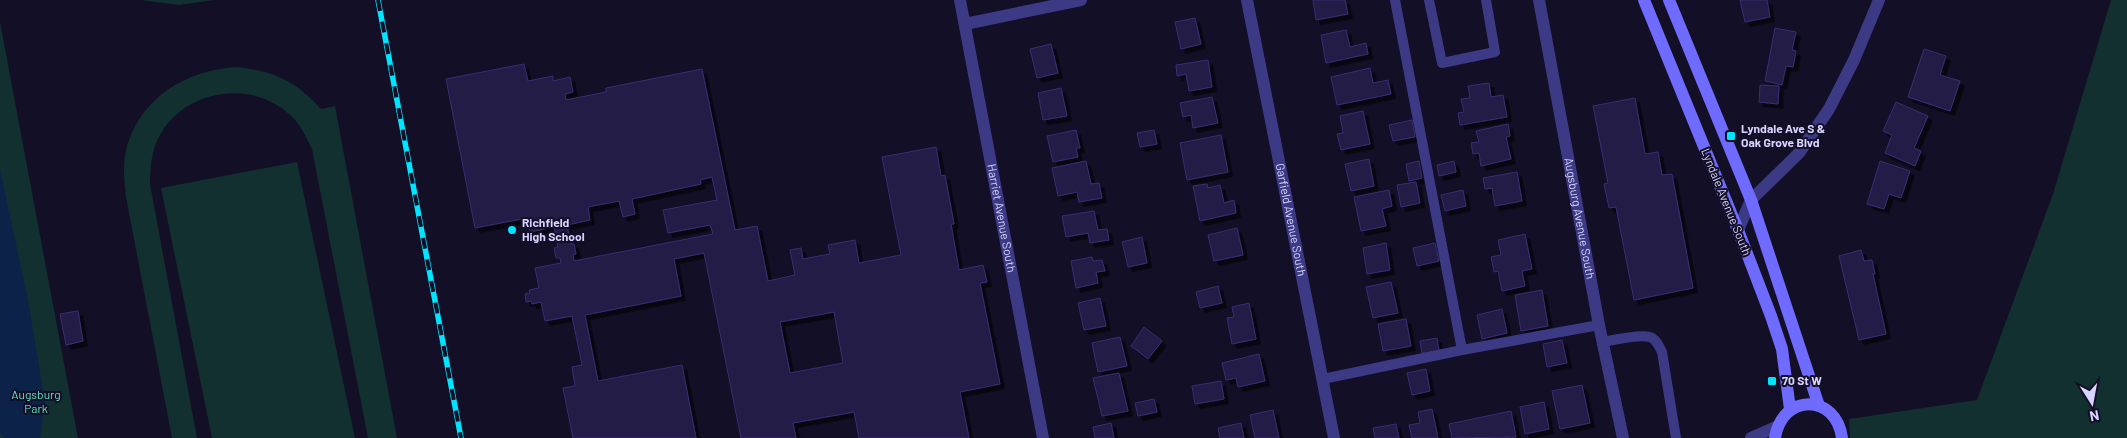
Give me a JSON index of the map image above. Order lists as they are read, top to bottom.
{
  "streets": {
    "main road": ["Lyndale Avenue South"],
    "street": ["Harriet Avenue South", "Garfield Avenue South", "Augsburg Avenue South"]
  },
  "parks": ["Augsburg Park"],
  "places": {
    "transit": ["Lyndale Ave S & Oak Grove Blvd", "70 St W"],
    "other": ["Richfield High School"]
  },
  "north": "bottom"
}
